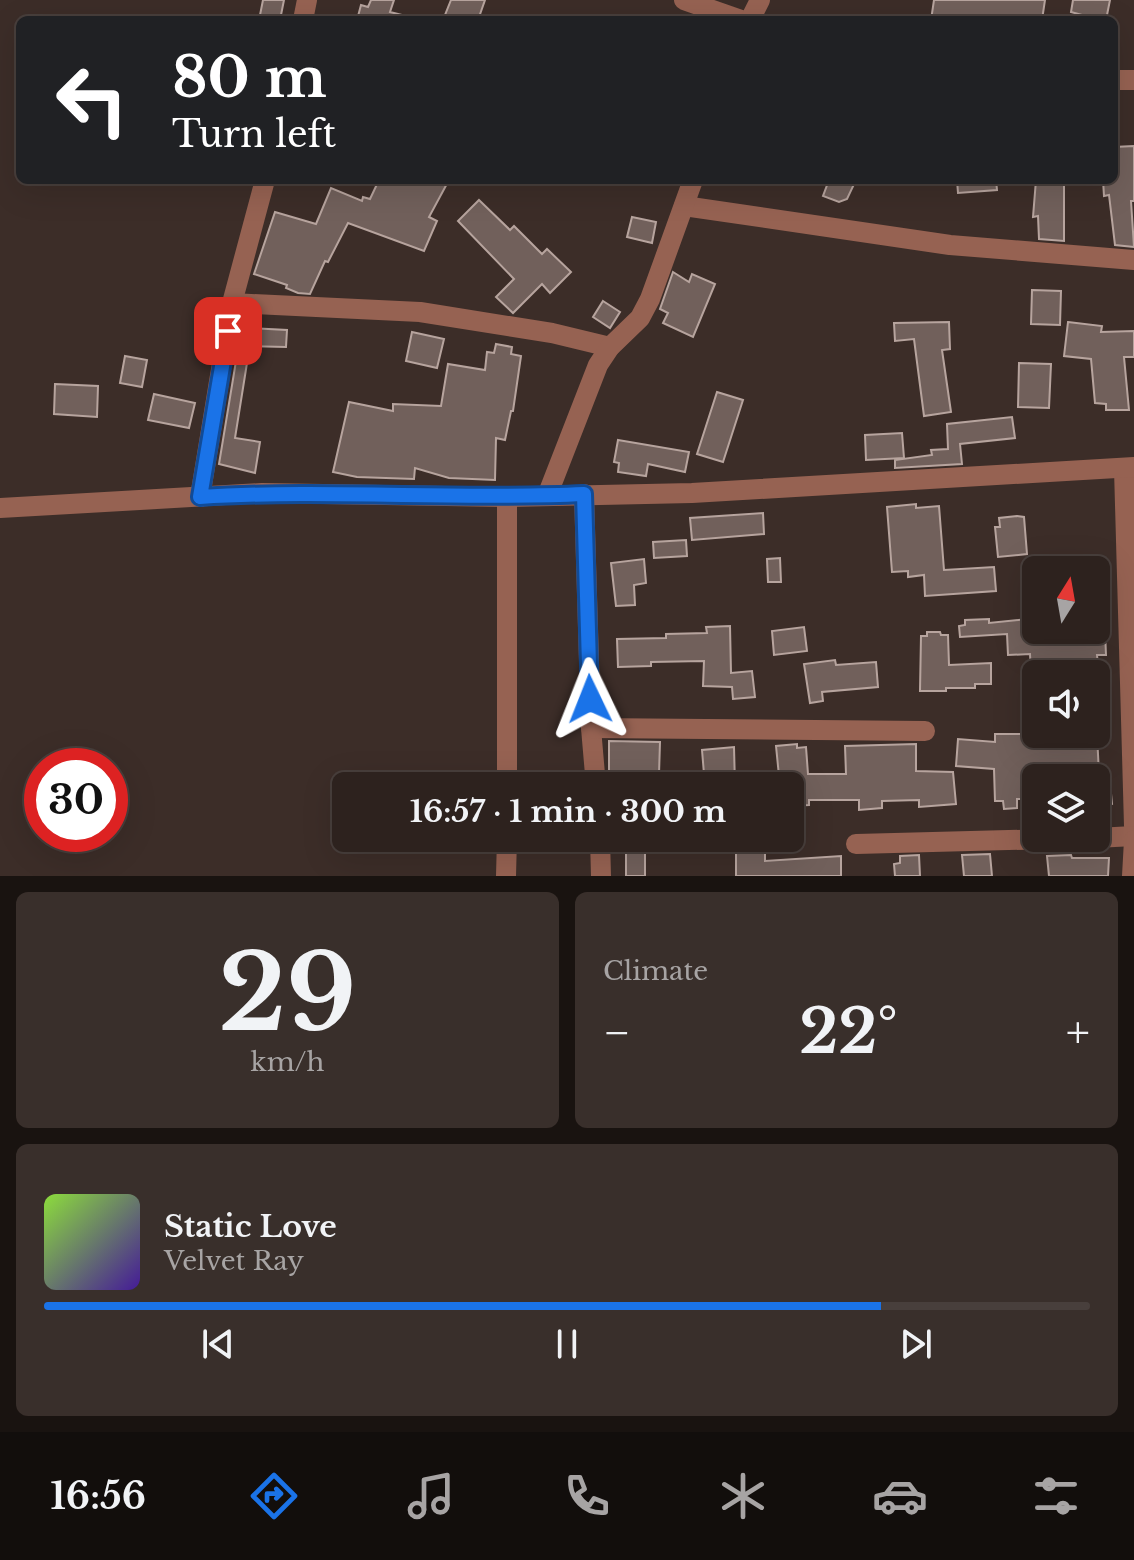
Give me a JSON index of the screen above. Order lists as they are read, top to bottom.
{
  "north": "top",
  "page": {
    "turn": ["80 m", "Turn left"],
    "limit": "30",
    "trip": "16:57 · 1 min · 300 m",
    "tile": [
      ["29", "km/h"],
      "Climate"
    ],
    "heat": ["−", "22°", "+"],
    "song": ["Static Love", "Velvet Ray"],
    "tabs": "16:56"
  }
}
